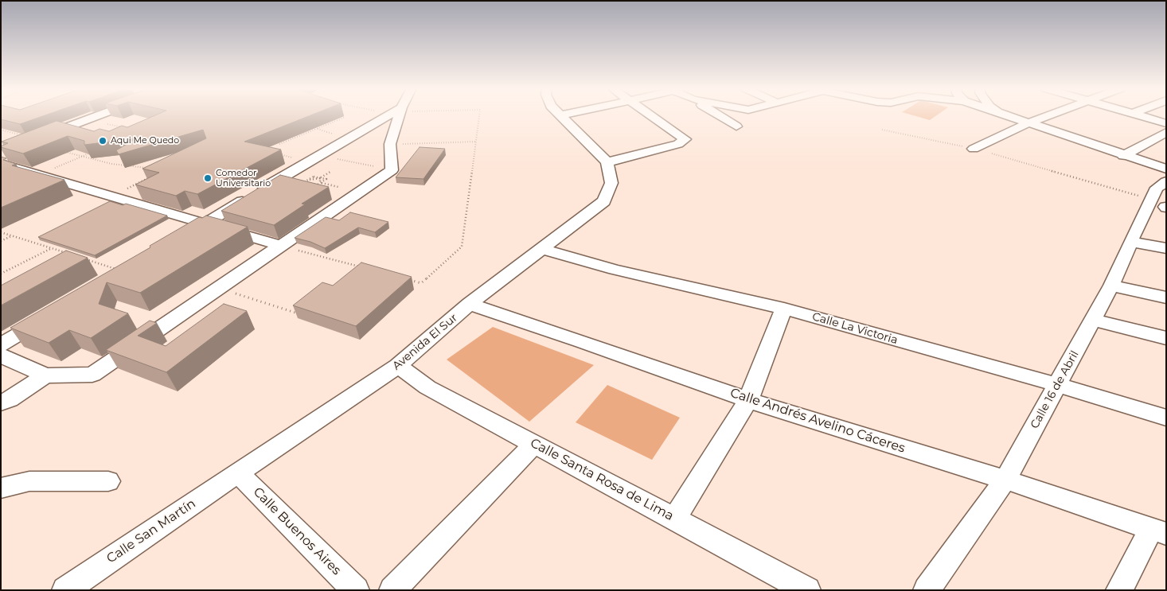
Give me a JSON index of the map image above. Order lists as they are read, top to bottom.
{
  "streets": {
    "street": [
      "Calle La Victoria",
      "Avenida El Sur",
      "Calle 16 de Abril",
      "Calle Andrés Avelino Cáceres",
      "Calle Santa Rosa de Lima",
      "Calle San Martín",
      "Calle Buenos Aires"
    ]
  },
  "crossings": [
    ["Calle La Victoria", "Avenida El Sur"],
    ["Calle La Victoria", "Calle 16 de Abril"],
    ["Avenida El Sur", "Calle Andrés Avelino Cáceres"],
    ["Avenida El Sur", "Calle Santa Rosa de Lima"],
    ["Avenida El Sur", "Calle San Martín"],
    ["Avenida El Sur", "Calle Buenos Aires"],
    ["Calle 16 de Abril", "Calle Andrés Avelino Cáceres"],
    ["Calle San Martín", "Calle Buenos Aires"]
  ],
  "places": ["Aqui Me Quedo", "Comedor Universitario"]
}
